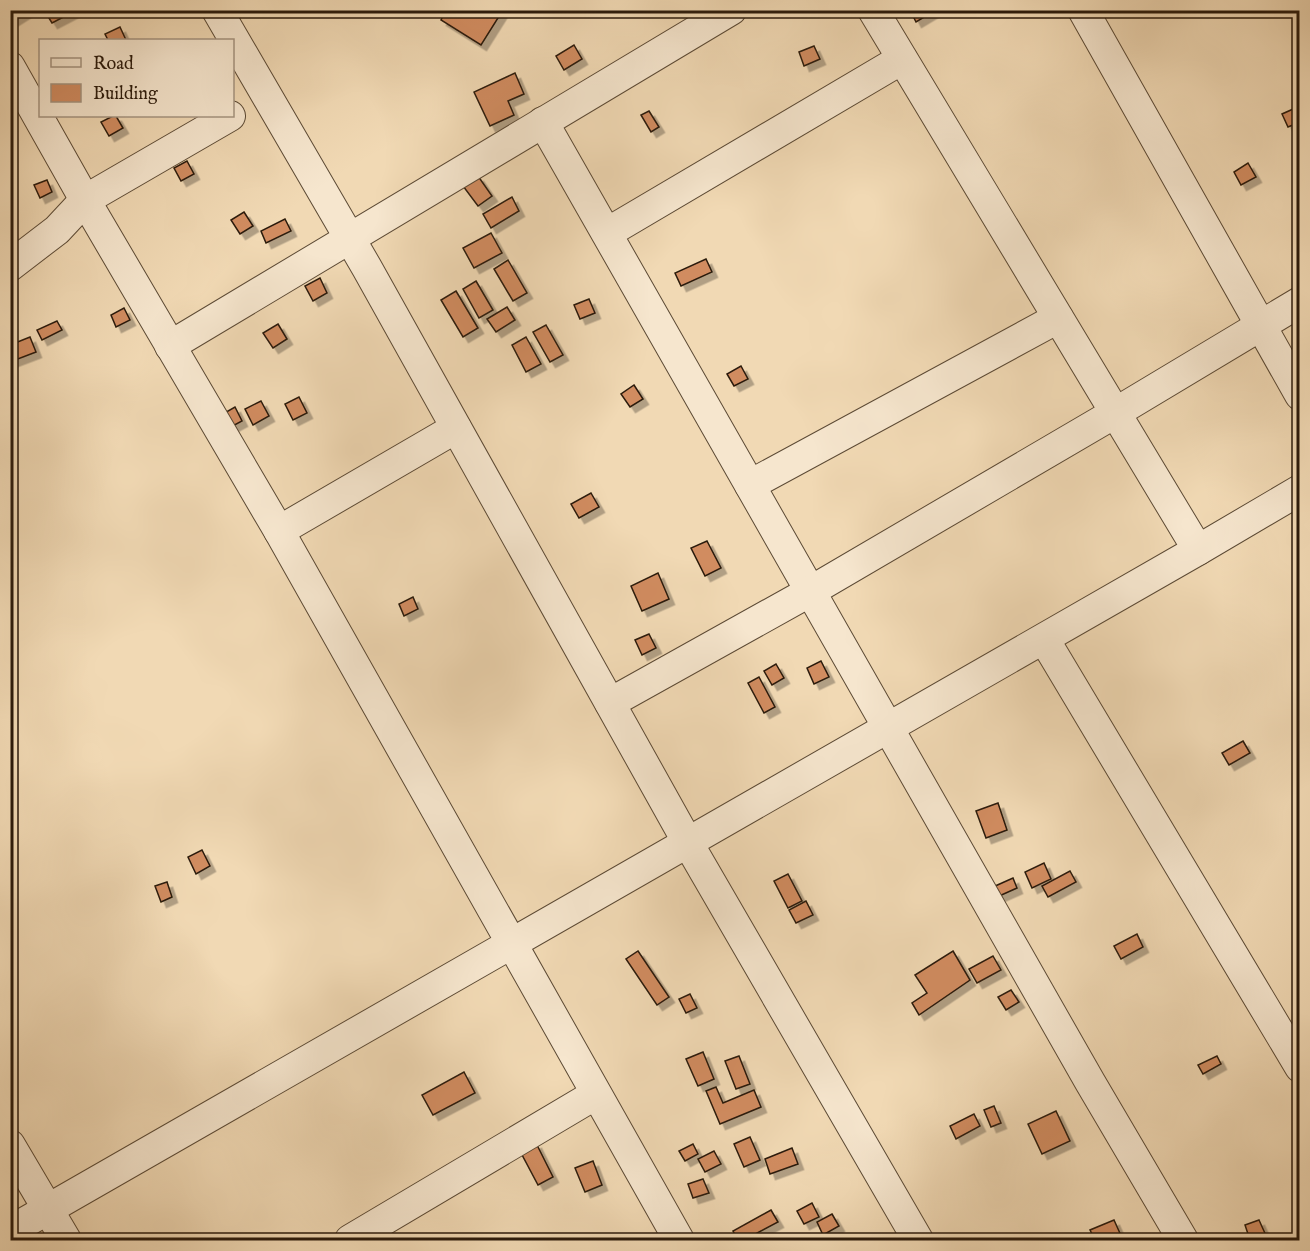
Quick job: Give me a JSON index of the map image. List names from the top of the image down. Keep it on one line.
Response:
{"legend":["Road","Building"]}
